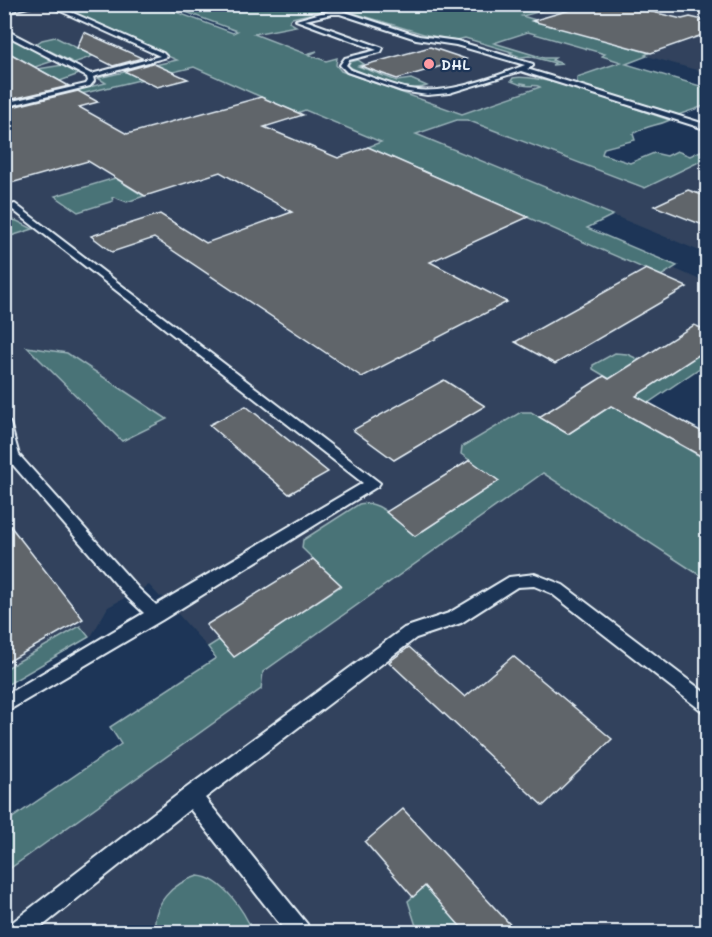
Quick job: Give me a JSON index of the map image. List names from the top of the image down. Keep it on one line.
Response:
{"places":["DHL"]}
